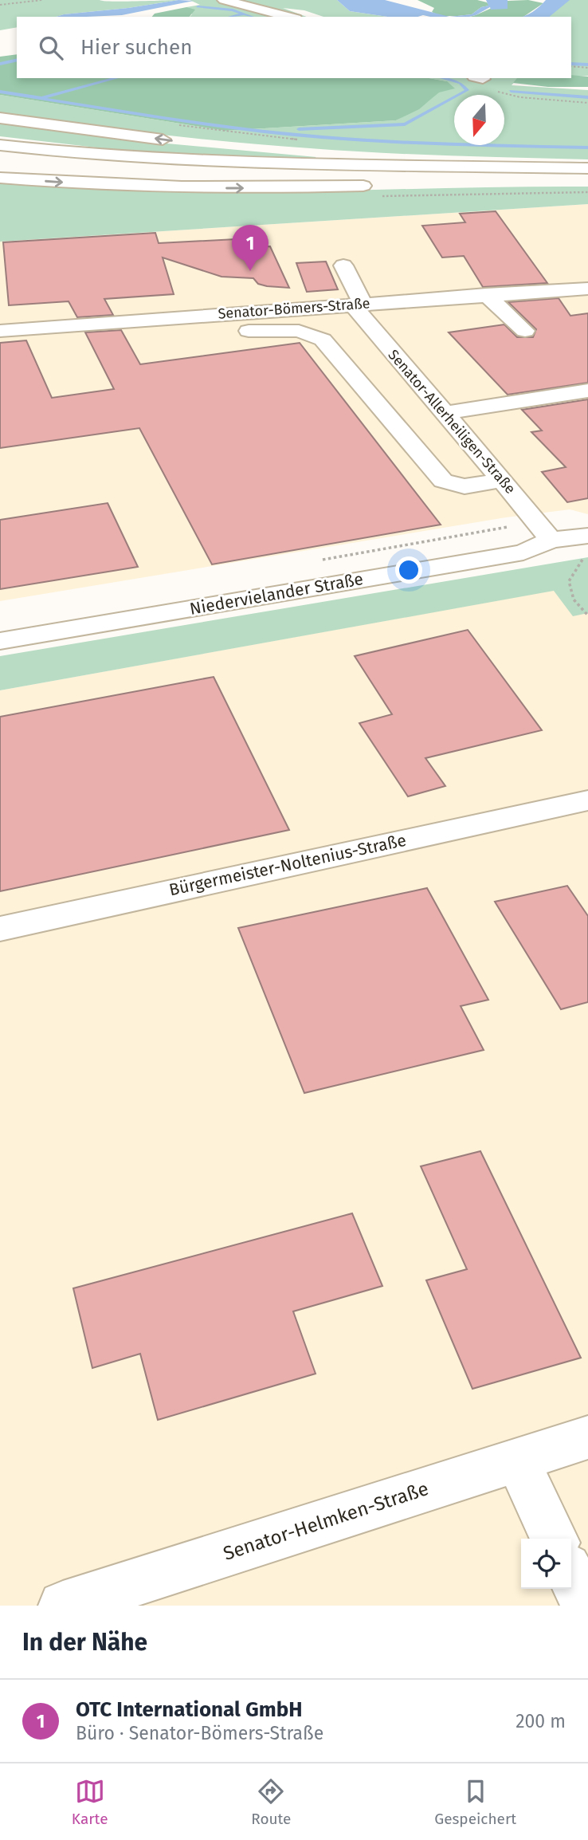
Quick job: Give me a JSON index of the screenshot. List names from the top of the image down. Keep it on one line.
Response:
{"streets":{"main road":["Senator-Bömers-Straße","Senator-Allerheiligen-Straße","Niedervielander Straße","Bürgermeister-Noltenius-Straße","Senator-Helmken-Straße"]},"crossings":[["Senator-Bömers-Straße","Senator-Allerheiligen-Straße"],["Senator-Allerheiligen-Straße","Niedervielander Straße"]],"north":"bottom","page":{"search":"Hier suchen","pins":"1","heading":"In der Nähe","list":[{"mark":"1","name":"OTC International GmbH","note":"Büro · Senator-Bömers-Straße","value":"200 m"}],"nav":["Karte","Route","Gespeichert"]}}
